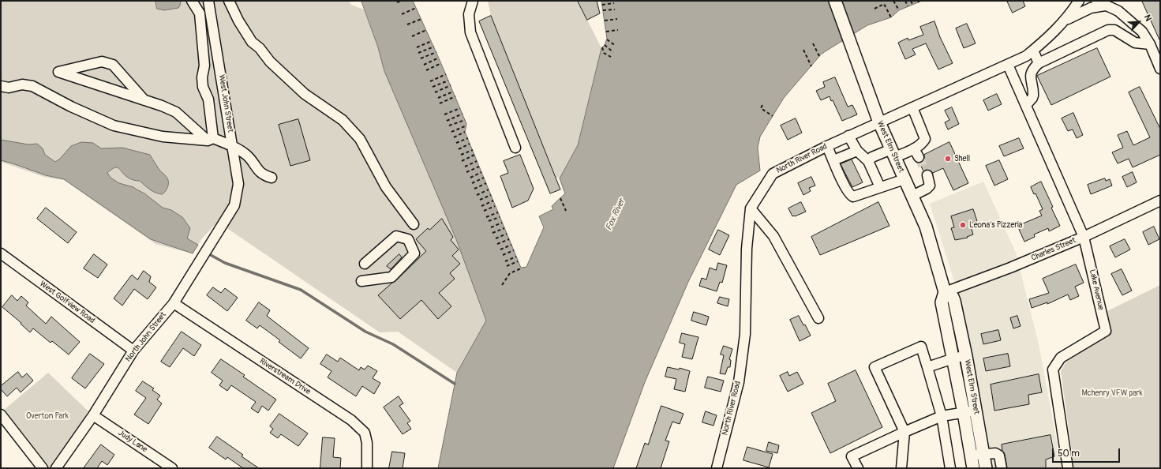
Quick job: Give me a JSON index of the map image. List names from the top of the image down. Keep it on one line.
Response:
{"streets":{"main road":["West Elm Street"],"street":["West John Street","North River Road","Charles Street","Lake Avenue","West Golfview Road","North John Street","Riverstream Drive","Judy Lane"]},"crossings":[["West John Street","North John Street"],["West Elm Street","North River Road"],["West Elm Street","Charles Street"],["North River Road","Lake Avenue"],["Charles Street","Lake Avenue"],["West Golfview Road","North John Street"],["North John Street","Riverstream Drive"],["North John Street","Judy Lane"]],"water":["Fox River"],"parks":["Mchenry VFW park","Overton Park"],"places":["Shell","Leona's Pizzeria"],"scale_bar":"50 m","north":"top right"}
